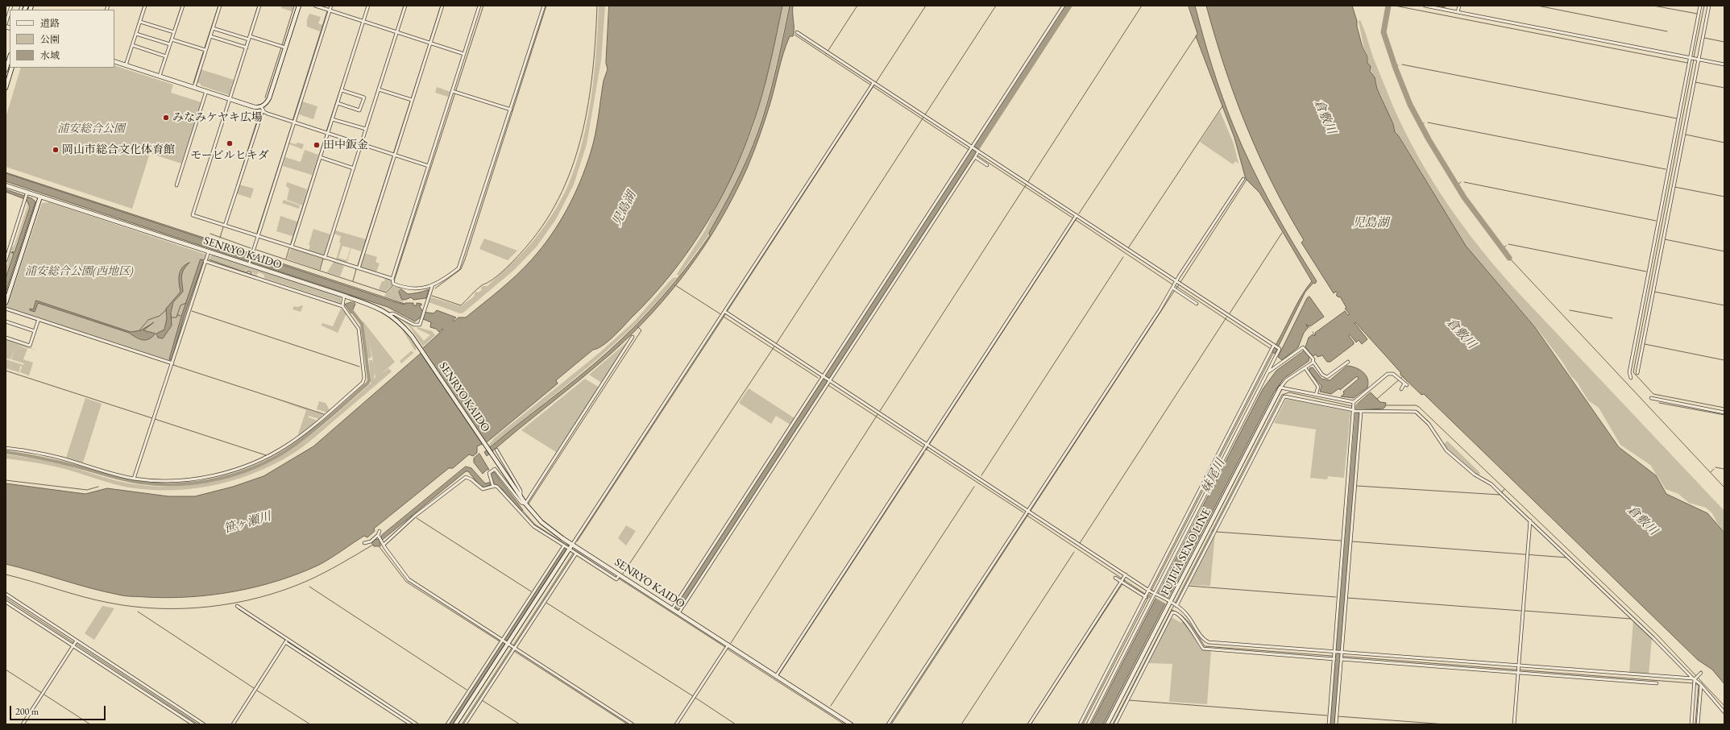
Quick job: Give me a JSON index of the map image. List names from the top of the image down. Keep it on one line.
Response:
{"streets":{"street":["SENRYO KAIDO","FUJITA SENO LINE"]},"water":["倉敷川","児島湖","妹尾川","笹ヶ瀬川"],"parks":["浦安総合公園","浦安総合公園(西地区)"],"places":["みなみケヤキ広場","モービルヒキダ","田中鈑金","岡山市総合文化体育館"],"legend":["道路","公園","水域"],"scale_bar":"200 m"}
